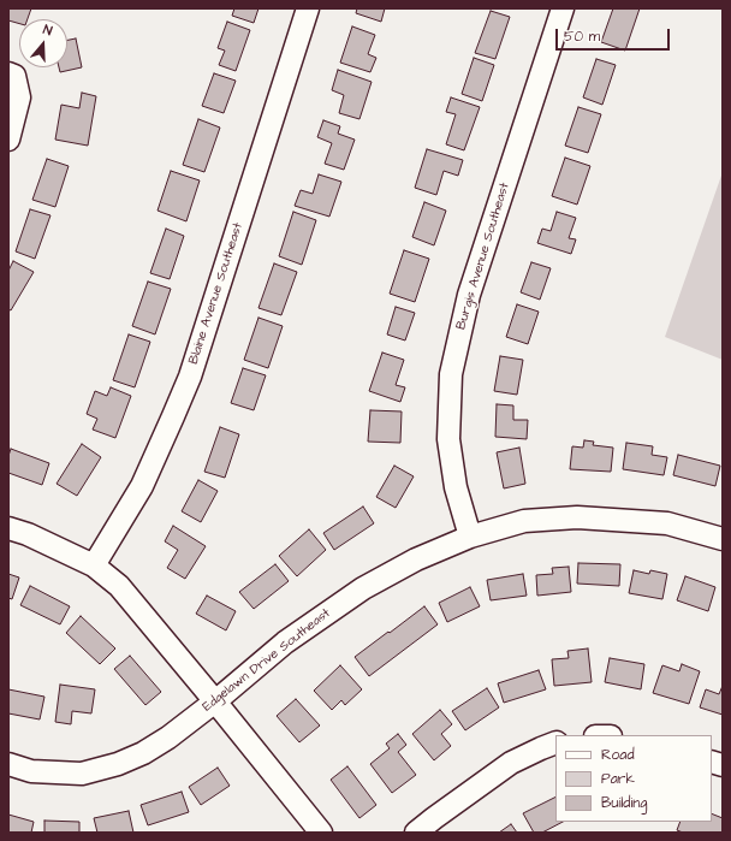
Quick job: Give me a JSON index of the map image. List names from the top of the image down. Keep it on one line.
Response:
{"streets":{"street":["Burgis Avenue Southeast","Blaine Avenue Southeast","Edgelawn Drive Southeast"]},"crossings":[["Burgis Avenue Southeast","Edgelawn Drive Southeast"]],"legend":["Road","Park","Building"],"scale_bar":"50 m","north":"top"}
